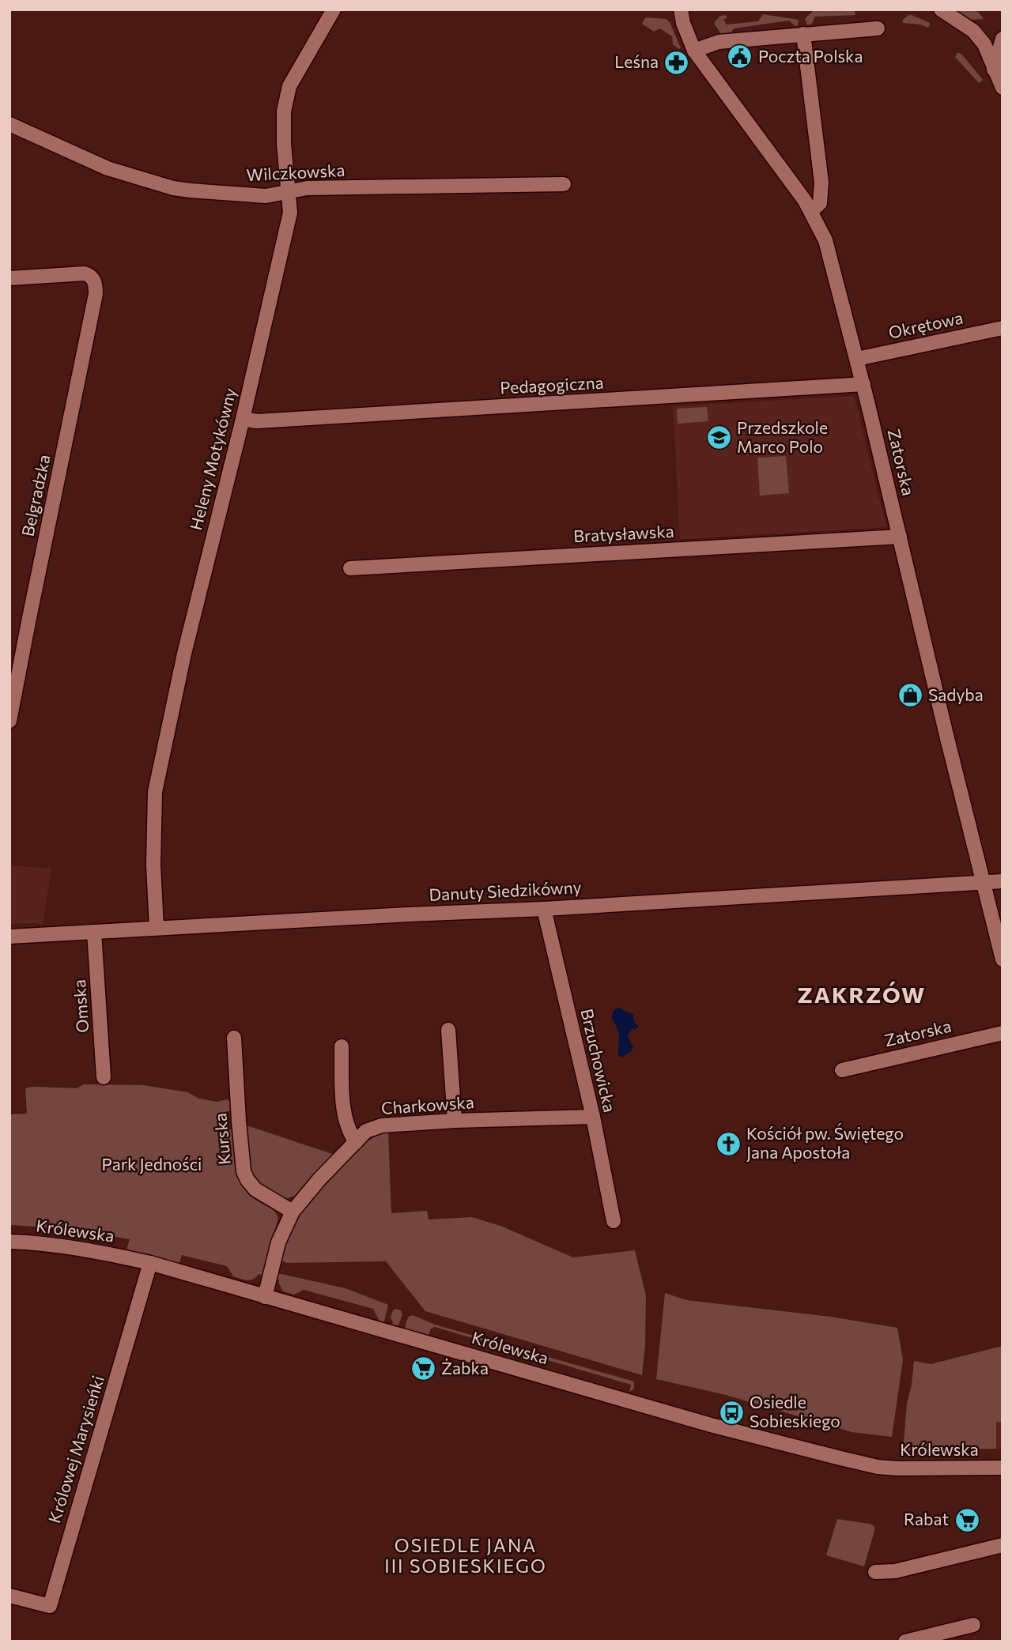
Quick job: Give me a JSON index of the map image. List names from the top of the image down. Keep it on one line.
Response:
{"streets":{"street":["Wilczkowska","Okrętowa","Pedagogiczna","Heleny Motykówny","Zatorska","Belgradzka","Bratysławska","Danuty Siedzikówny","Omska","Brzuchowicka","Charkowska","Kurska","Królewska","Królowej Marysieńki"]},"crossings":[["Wilczkowska","Heleny Motykówny"],["Okrętowa","Zatorska"],["Pedagogiczna","Heleny Motykówny"],["Pedagogiczna","Zatorska"],["Heleny Motykówny","Danuty Siedzikówny"],["Zatorska","Bratysławska"],["Zatorska","Danuty Siedzikówny"],["Danuty Siedzikówny","Omska"],["Danuty Siedzikówny","Brzuchowicka"],["Brzuchowicka","Charkowska"],["Charkowska","Kurska"],["Charkowska","Królewska"],["Królewska","Królowej Marysieńki"]],"districts":["ZAKRZÓW","OSIEDLE JANA III SOBIESKIEGO"],"parks":["Park Jedności"],"places":{"public building":["Poczta Polska"],"pharmacy":["Leśna"],"school or university":["Przedszkole Marco Polo"],"shop":["Sadyba"],"church":["Kościół pw. Świętego Jana Apostoła"],"supermarket":["Żabka","Rabat"],"bus stop":["Osiedle Sobieskiego"]}}
